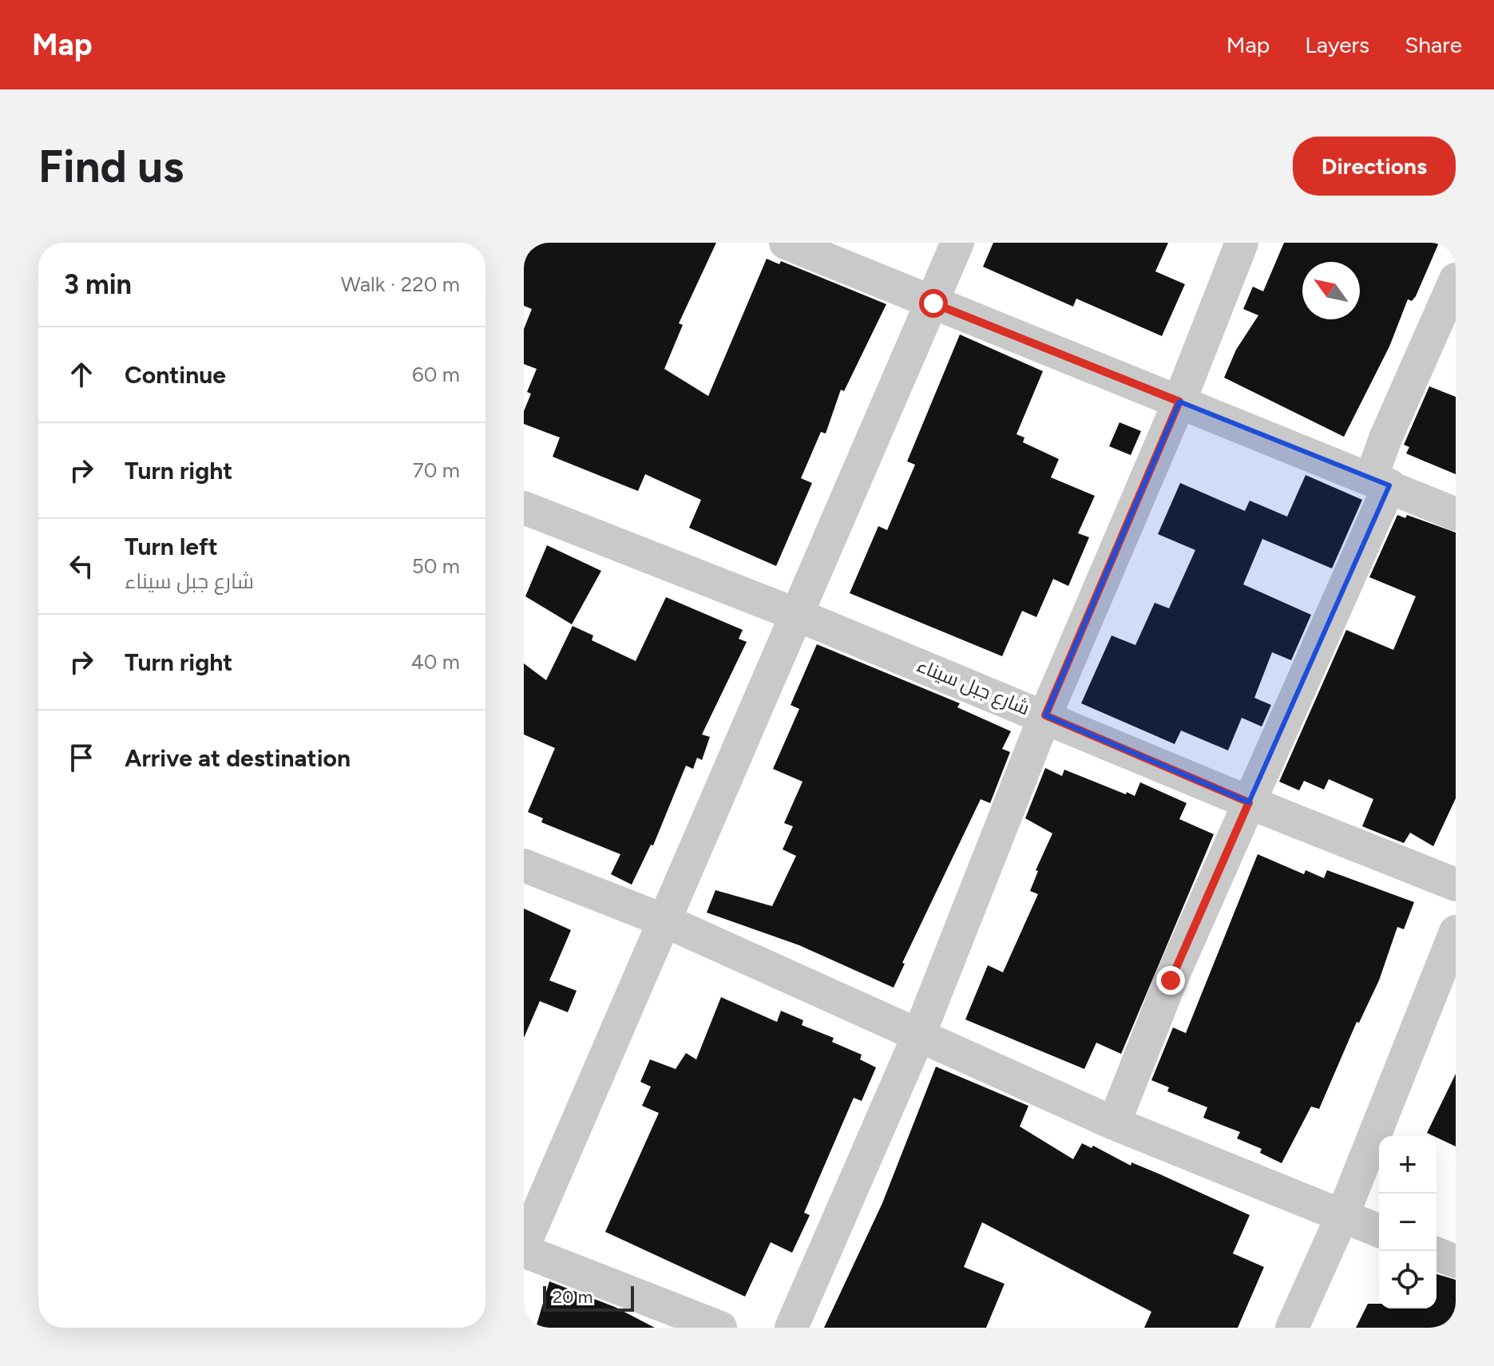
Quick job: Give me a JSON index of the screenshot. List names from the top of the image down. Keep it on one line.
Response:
{"streets":{"street":["شارع جبل سيناء"]},"scale_bar":"20 m","north":"top left","page":{"header":"Map","nav":["Map","Layers","Share"],"buttons":"Directions","title":"Find us","heading":["3 min","Walk · 220 m"],"list":[["Continue","60 m"],["Turn right","70 m"],["Turn left","شارع جبل سيناء","50 m"],["Turn right","40 m"],"Arrive at destination"],"map_buttons":["+","−"],"scale":"20 m"}}
